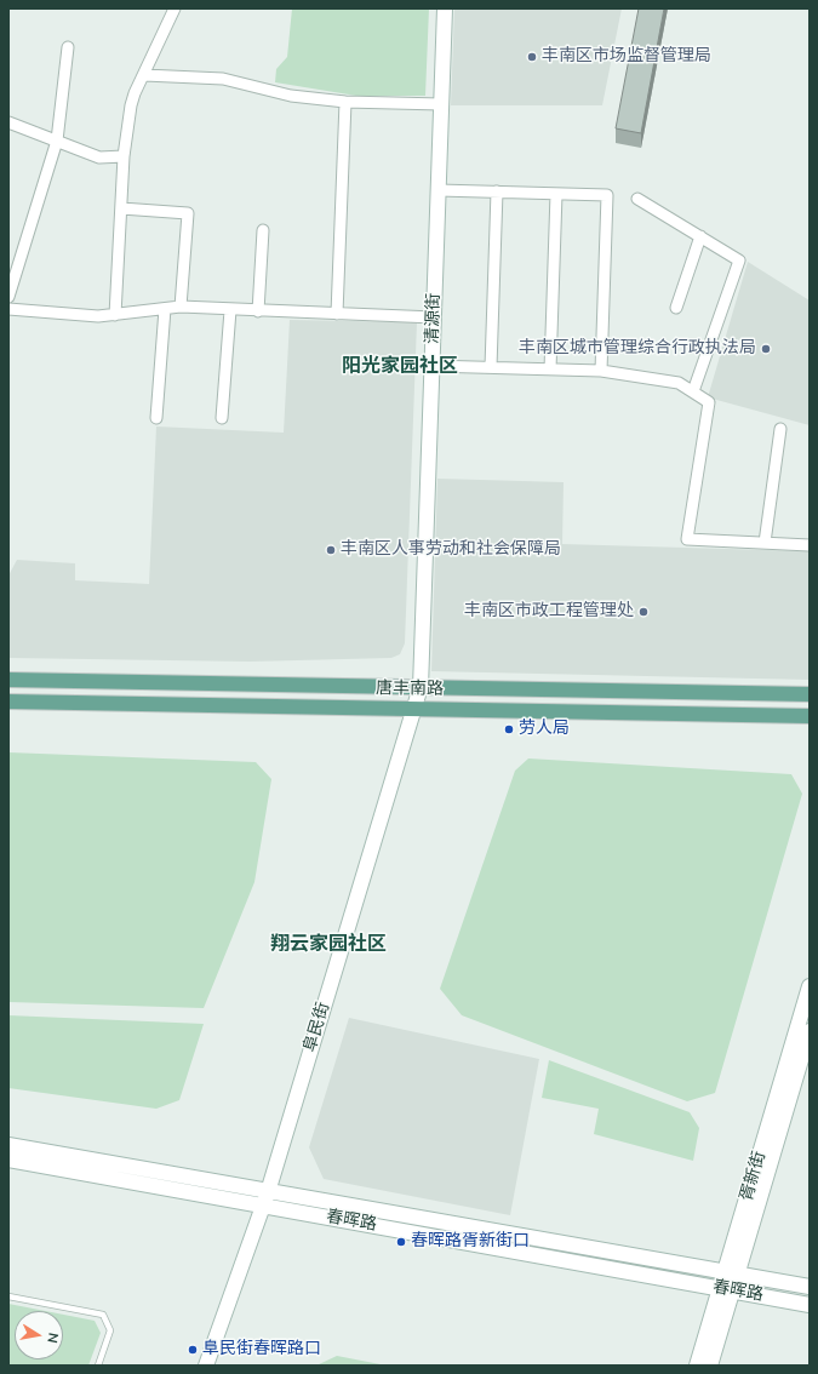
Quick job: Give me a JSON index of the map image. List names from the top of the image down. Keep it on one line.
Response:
{"streets":{"main road":["唐丰南路"],"street":["清源街","阜民街","胥新街","春晖路"]},"crossings":[["清源街","唐丰南路"],["清源街","阜民街"],["唐丰南路","阜民街"],["阜民街","春晖路"],["胥新街","春晖路"]],"districts":["阳光家园社区","翔云家园社区"],"places":["丰南区市场监督管理局","丰南区城市管理综合行政执法局","丰南区人事劳动和社会保障局","丰南区市政工程管理处","劳人局","春晖路胥新街口","阜民街春晖路口"],"north":"right"}
